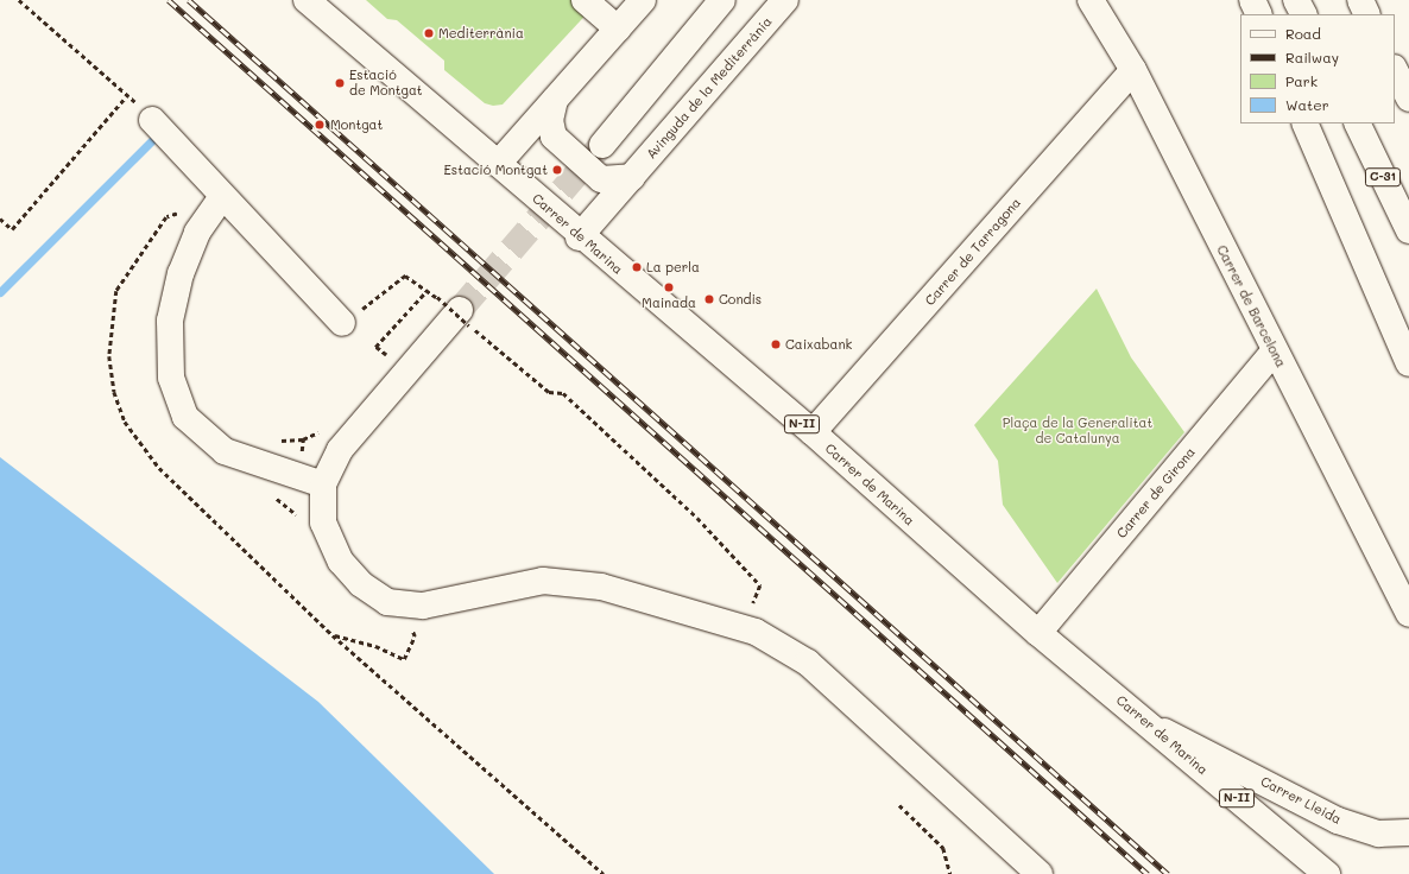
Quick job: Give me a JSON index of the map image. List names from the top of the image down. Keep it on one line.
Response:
{"streets":{"main road":["Avinguda de la Mediterrània","C-31","Carrer de Marina","Carrer de Tarragona","Carrer de Barcelona","N-II","Carrer de Girona","Carrer Lleida"]},"crossings":[["Avinguda de la Mediterrània","Carrer de Marina"],["Carrer de Marina","Carrer de Tarragona"],["Carrer de Marina","Carrer de Girona"],["Carrer de Marina","Carrer Lleida"],["Carrer de Tarragona","Carrer de Barcelona"],["Carrer de Barcelona","Carrer de Girona"]],"parks":["Plaça de la Generalitat de Catalunya"],"places":["Mediterrània","Estació de Montgat","Montgat","Estació Montgat","La perla","Mainada","Condis","Caixabank"],"legend":["Road","Railway","Park","Water"]}
